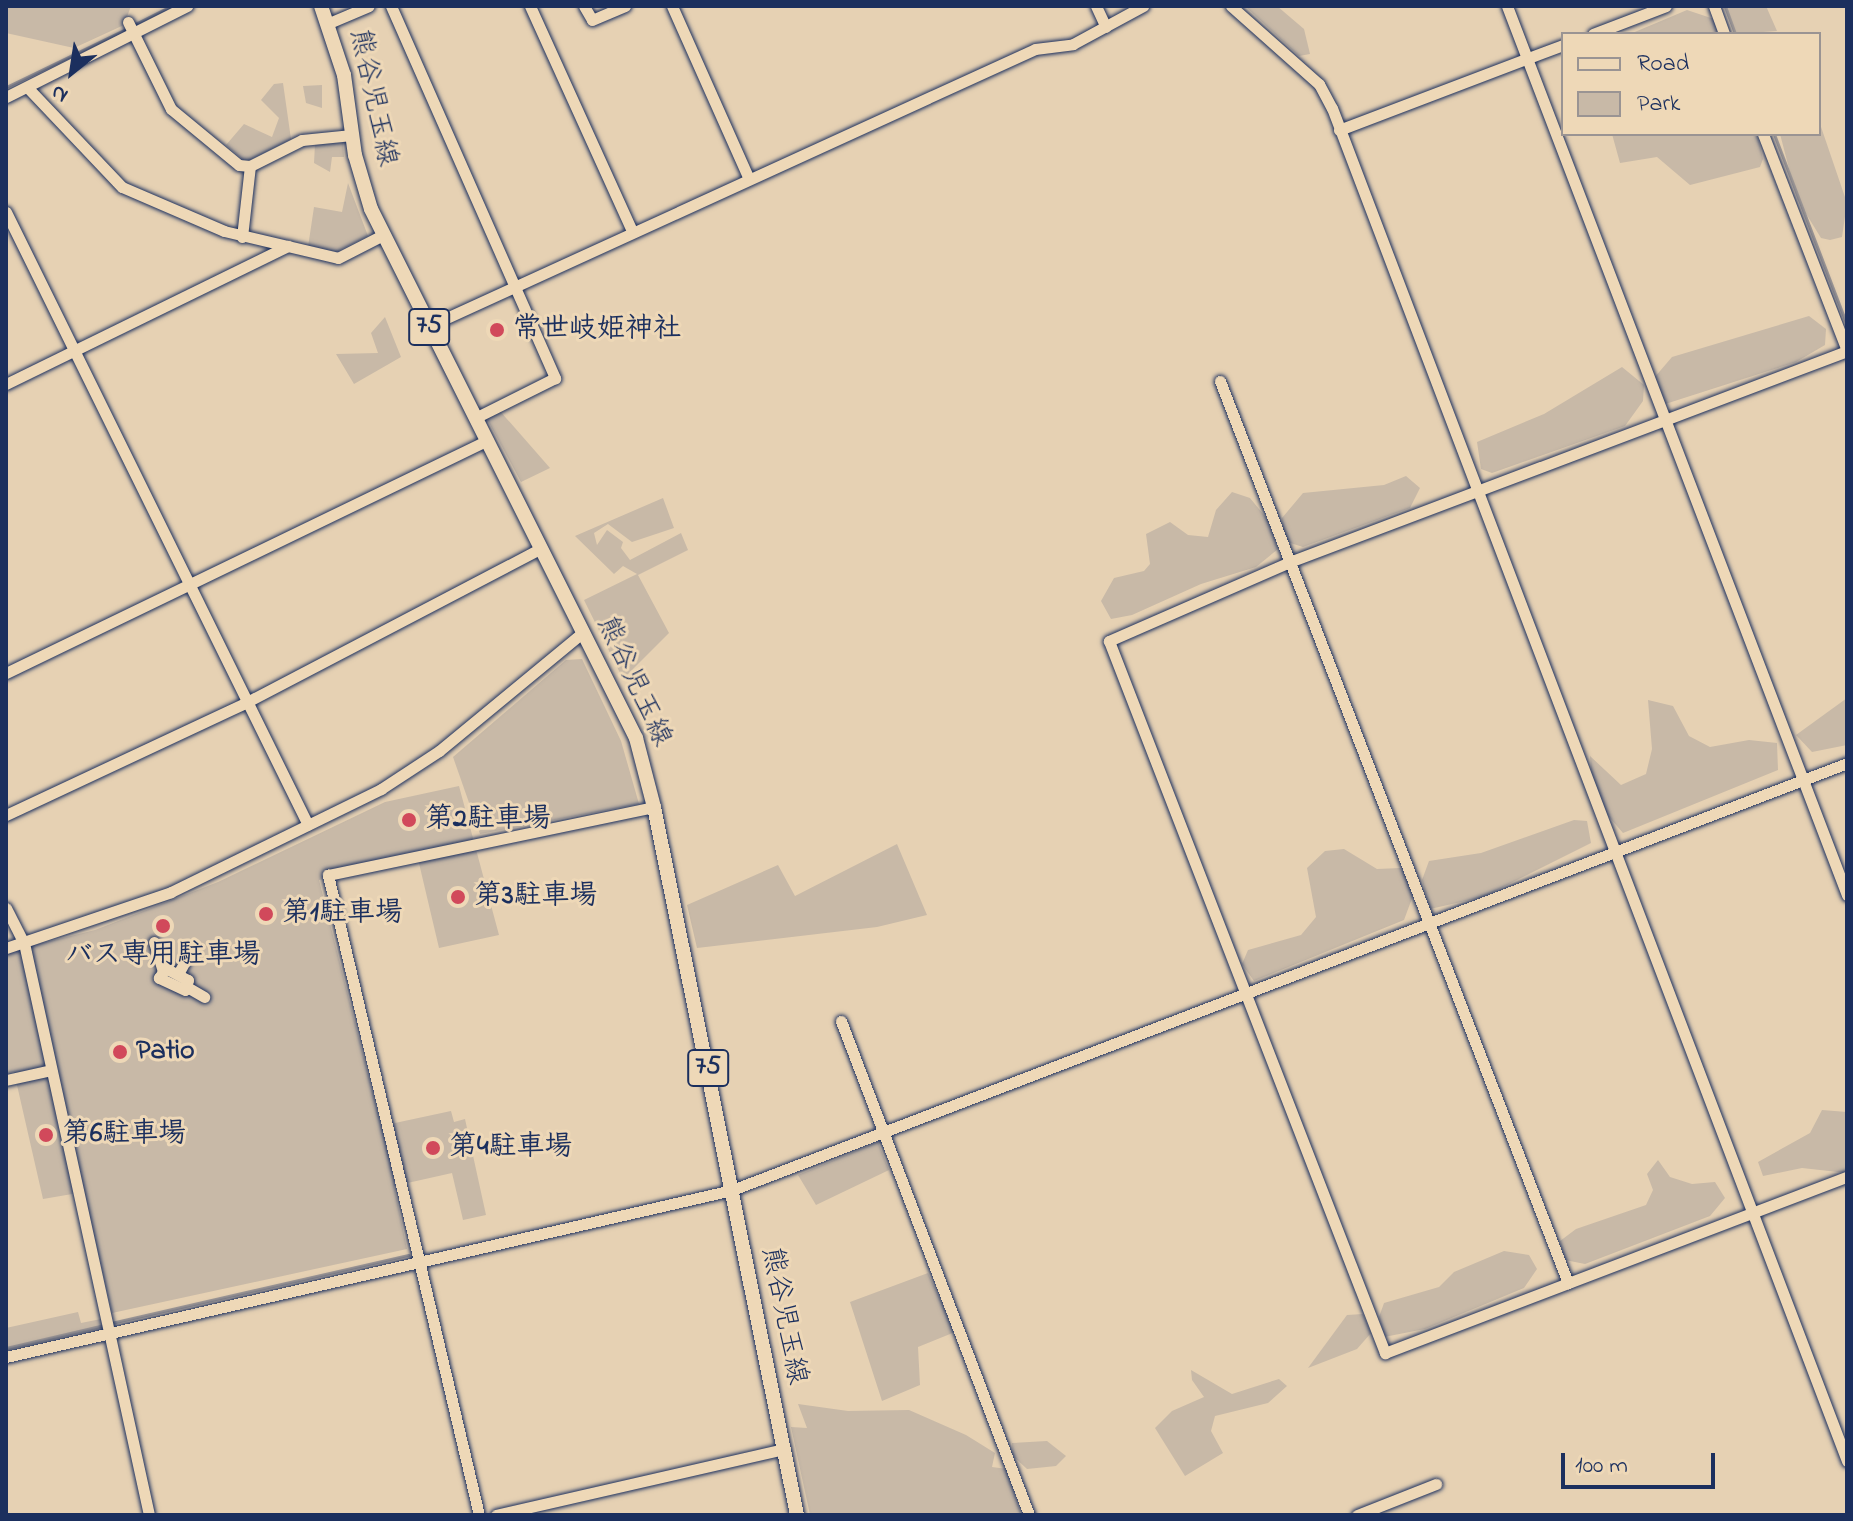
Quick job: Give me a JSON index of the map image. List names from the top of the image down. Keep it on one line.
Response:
{"streets":{"main road":["熊谷児玉線","75"]},"places":["常世岐姫神社","第2駐車場","第3駐車場","第1駐車場","バス専用駐車場","Patio","第6駐車場","第4駐車場"],"legend":["Road","Park"],"scale_bar":"100 m","north":"bottom left"}
